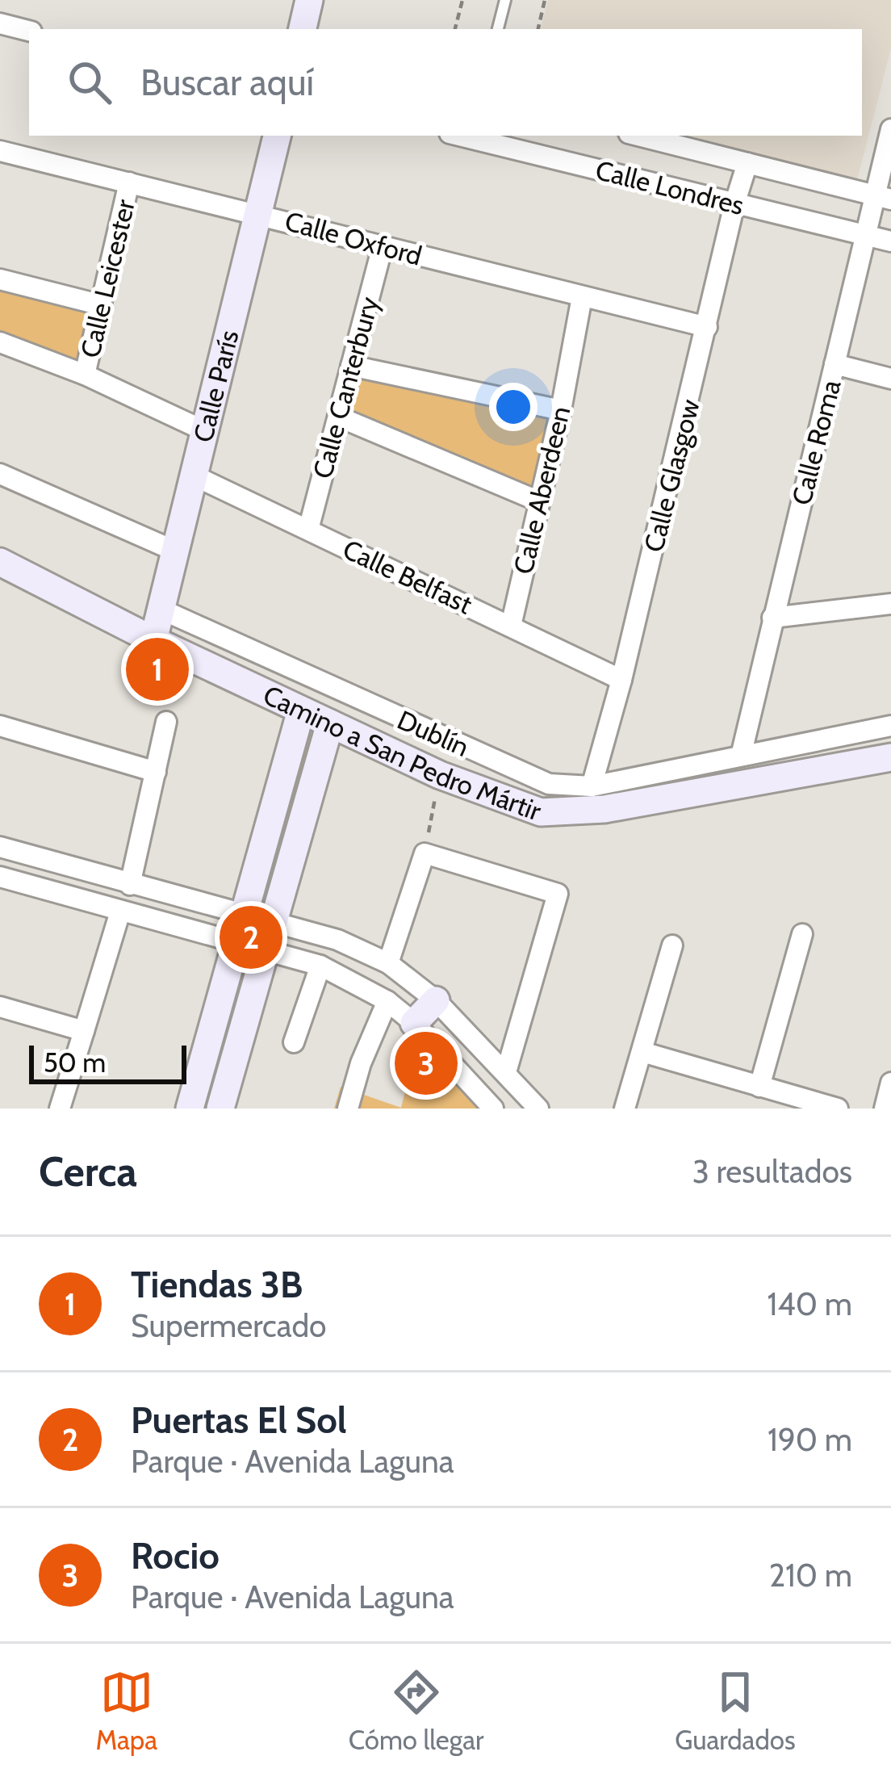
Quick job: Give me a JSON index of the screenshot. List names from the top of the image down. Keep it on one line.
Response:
{"streets":{"street":["Calle Londres","Calle Oxford","Calle Leicester","Calle París","Calle Canterbury","Calle Roma","Calle Glasgow","Calle Aberdeen","Calle Belfast","Dublín","Camino a San Pedro Mártir"]},"crossings":[["Calle Londres","Calle Roma"],["Calle Londres","Calle Glasgow"],["Calle Oxford","Calle Leicester"],["Calle Oxford","Calle París"],["Calle Oxford","Calle Canterbury"],["Calle Oxford","Calle Glasgow"],["Calle Oxford","Calle Aberdeen"],["Calle París","Calle Belfast"],["Calle París","Dublín"],["Calle París","Camino a San Pedro Mártir"],["Calle Canterbury","Calle Belfast"],["Calle Roma","Dublín"],["Calle Glasgow","Calle Belfast"],["Calle Glasgow","Dublín"],["Calle Aberdeen","Calle Belfast"]],"scale_bar":"50 m","page":{"search":"Buscar aquí","pins":["1","2","3"],"scale":"50 m","heading":["Cerca","3 resultados"],"list":[{"mark":"1","name":"Tiendas 3B","note":"Supermercado","value":"140 m"},{"mark":"2","name":"Puertas El Sol","note":"Parque · Avenida Laguna","value":"190 m"},{"mark":"3","name":"Rocio","note":"Parque · Avenida Laguna","value":"210 m"}],"nav":["Mapa","Cómo llegar","Guardados"]}}
